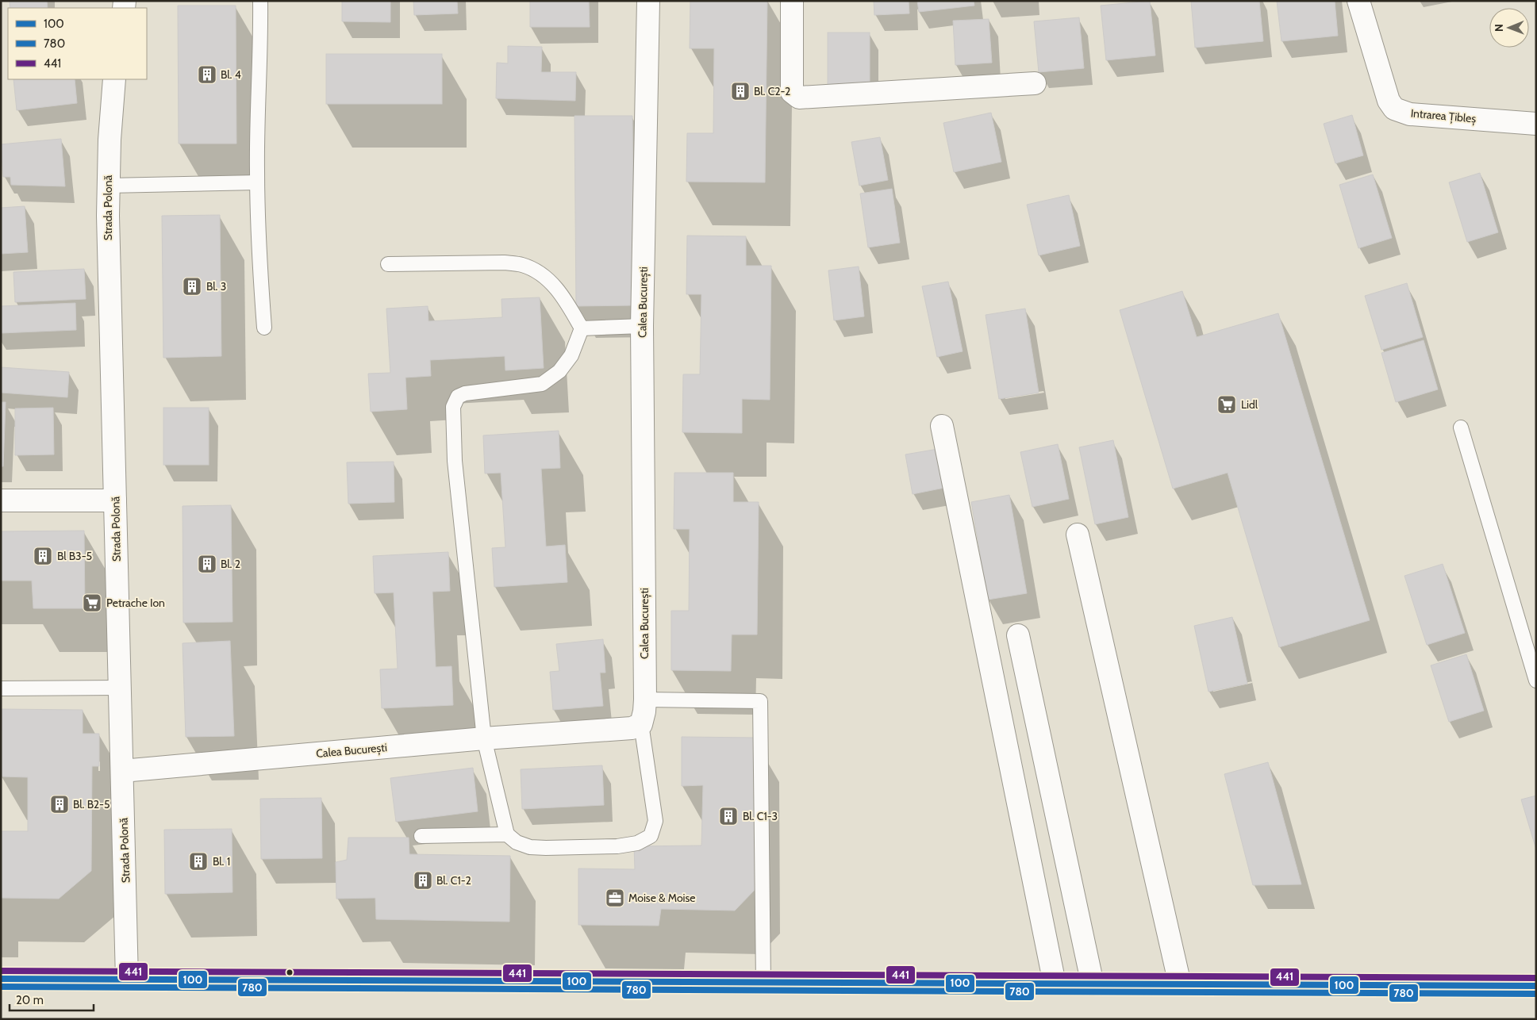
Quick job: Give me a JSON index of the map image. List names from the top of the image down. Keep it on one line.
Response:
{"streets":{"main road":["Intrarea Țibleș","Strada Polonă","Calea București"]},"crossings":[["Strada Polonă","Calea București"]],"places":{"building":["Bl. 4","Bl. C2-2","Bl. 3","Bl B3-5","Bl. 2","Bl. B2-5","Bl. C1-3","Bl. 1","Bl. C1-2"],"supermarket":["Lidl","Petrache Ion"],"office":["Moise & Moise"]},"lines":["transit line 441","transit line 100","transit line 780"],"legend":["100","780","441"],"scale_bar":"20 m","north":"left"}
